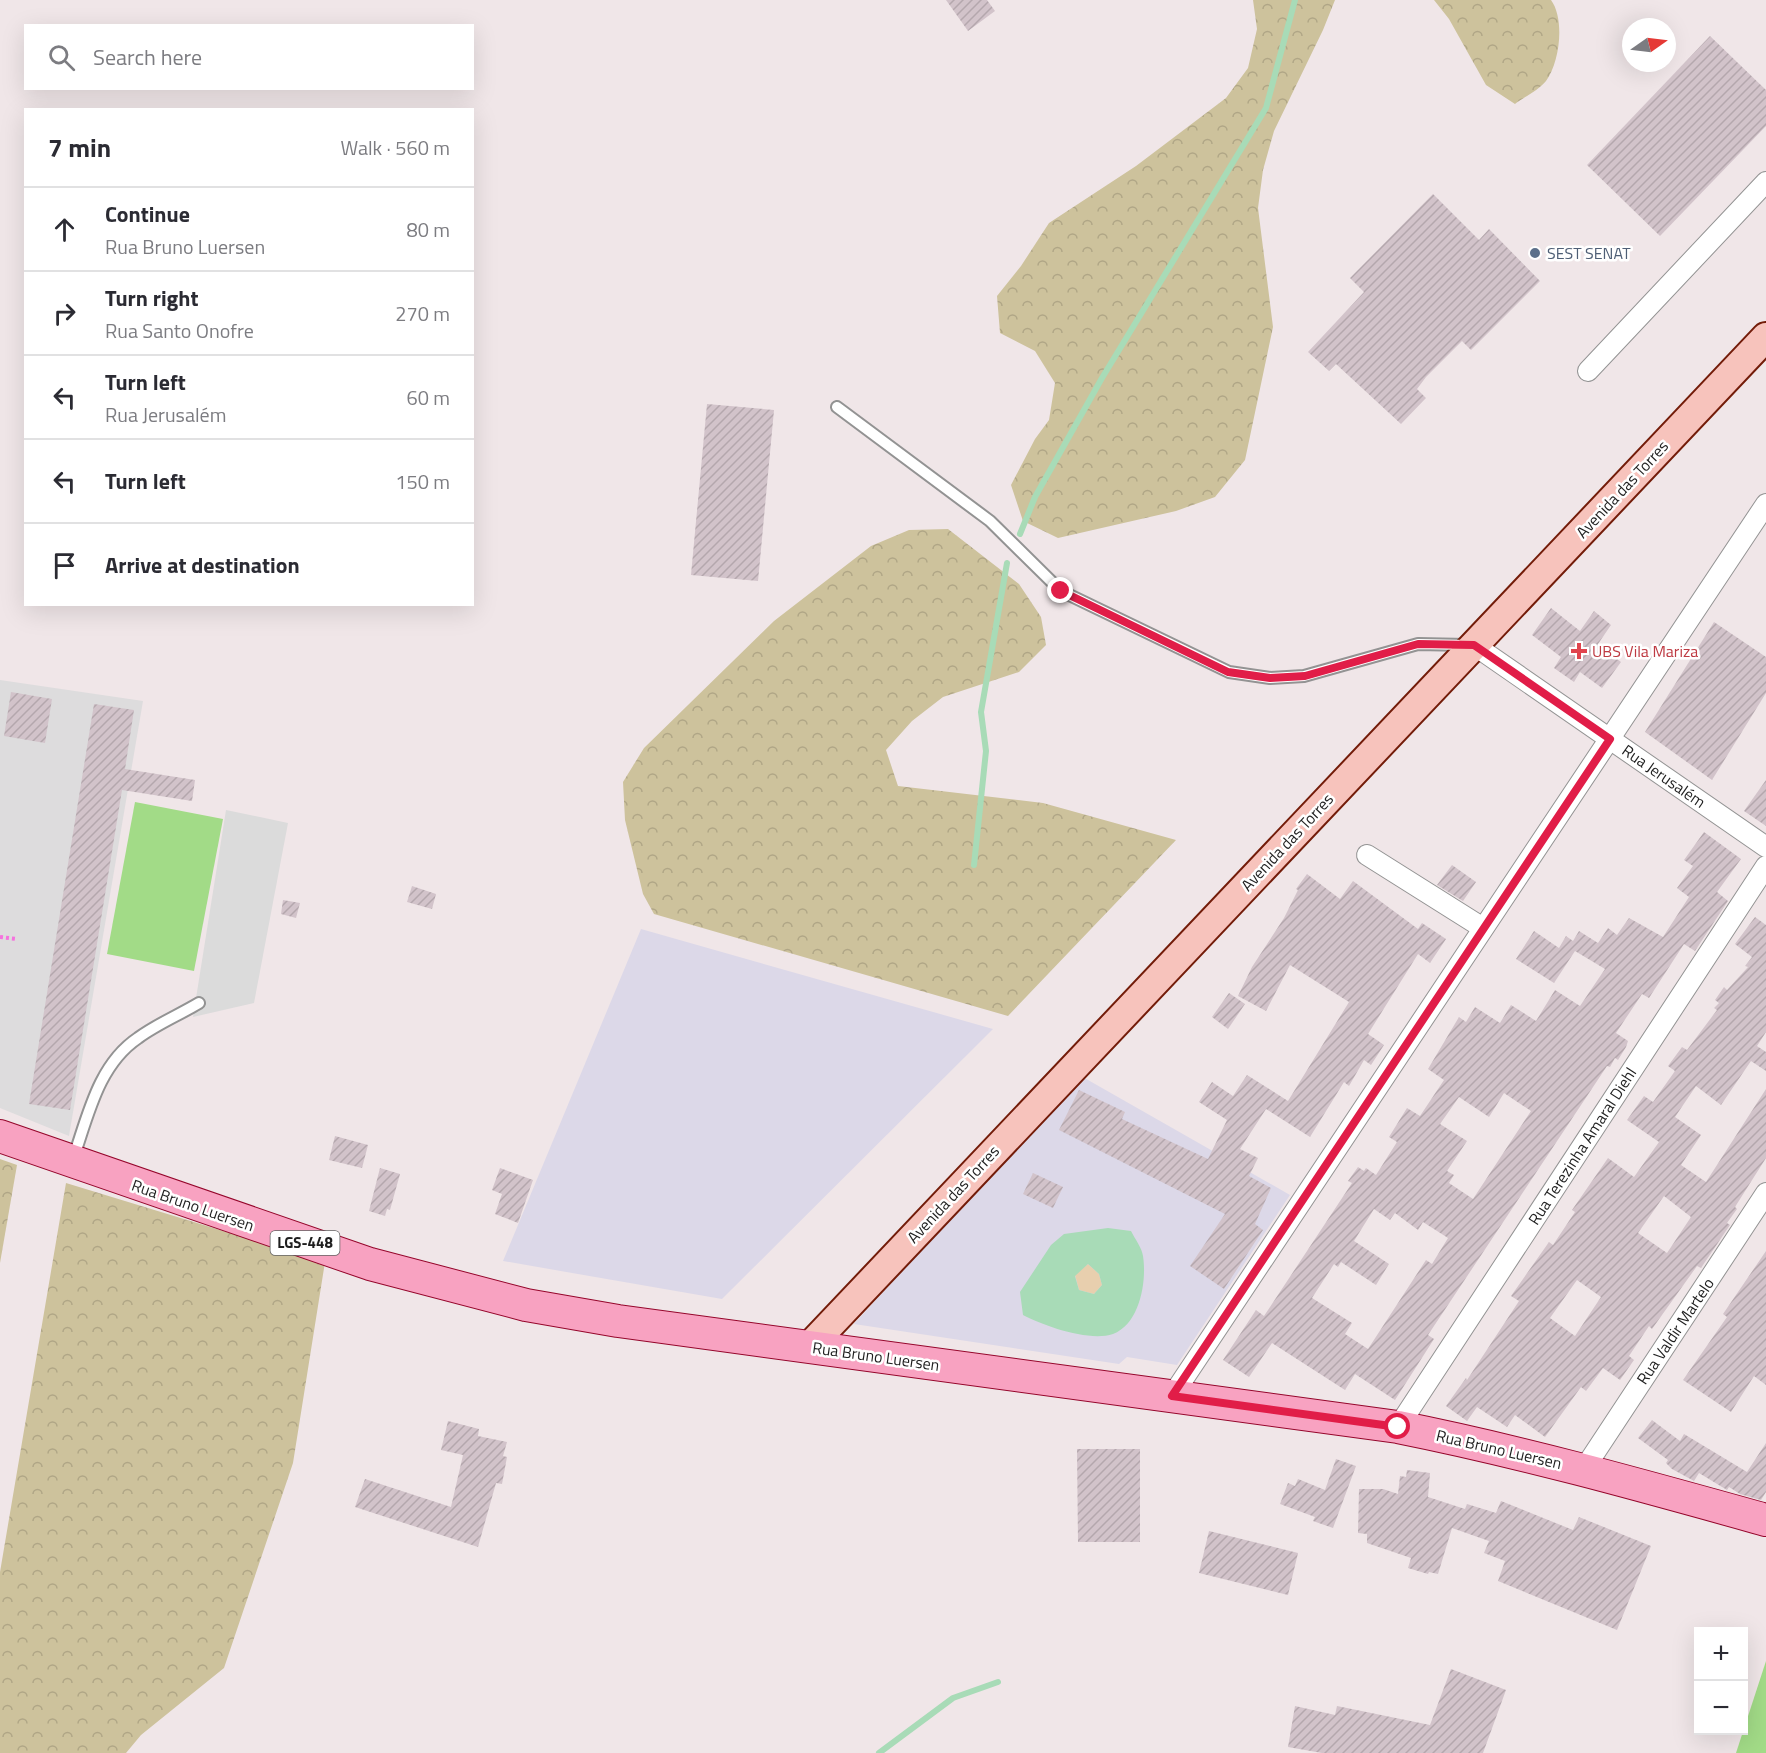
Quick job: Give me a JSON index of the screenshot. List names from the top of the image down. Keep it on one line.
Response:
{"streets":{"main road":["Avenida das Torres","Rua Bruno Luersen","LGS-448"],"street":["Rua Jerusalém","Rua Terezinha Amaral Diehl","Rua Valdir Martelo"]},"crossings":[["Avenida das Torres","Rua Jerusalém"],["Avenida das Torres","Rua Bruno Luersen"],["Rua Terezinha Amaral Diehl","Rua Bruno Luersen"],["Rua Bruno Luersen","Rua Valdir Martelo"]],"places":{"other":["SEST SENAT"],"health":["UBS Vila Mariza"]},"north":"right","page":{"search":"Search here","heading":["7 min","Walk · 560 m"],"list":[["Continue","Rua Bruno Luersen","80 m"],["Turn right","Rua Santo Onofre","270 m"],["Turn left","Rua Jerusalém","60 m"],["Turn left","150 m"],"Arrive at destination"],"map_buttons":["+","−"]}}
